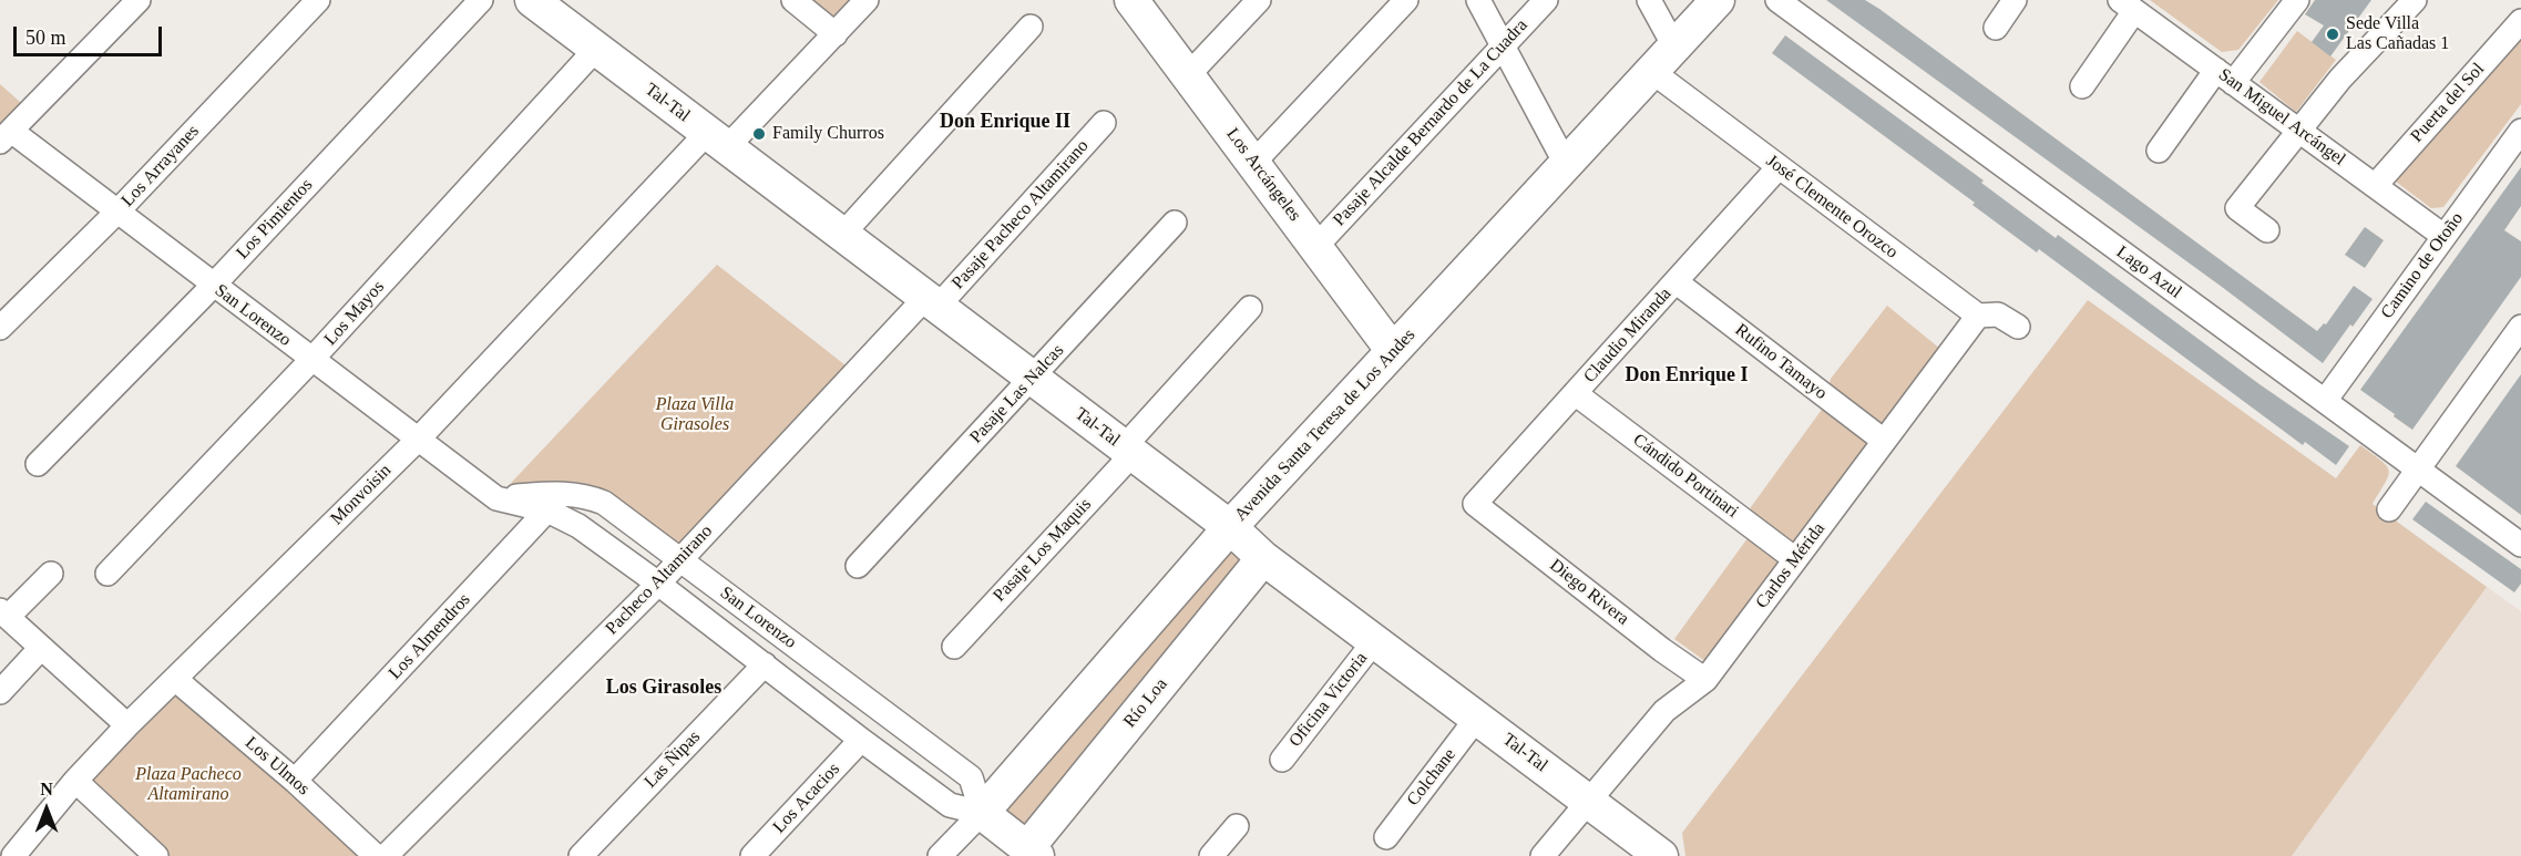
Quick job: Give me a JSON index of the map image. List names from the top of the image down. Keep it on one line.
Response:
{"streets":{"street":["Tal-Tal","Puerta del Sol","San Miguel Arcángel","Pasaje Alcalde Bernardo de La Cuadra","Los Arrayanes","Los Arcángeles","José Clemente Orozco","Pasaje Pacheco Altamirano","Los Pimientos","Camino de Otoño","Lago Azul","Los Mayos","San Lorenzo","Claudio Miranda","Rufino Tamayo","Pasaje Las Nalcas","Avenida Santa Teresa de Los Andes","Cándido Portinari","Monvoisin","Pasaje Los Maquis","Carlos Mérida","Pacheco Altamirano","Diego Rivera","Los Almendros","Oficina Victoria","Río Loa","Las Ñipas","Los Ulmos","Colchane","Los Acacios"]},"crossings":[["Tal-Tal","Pasaje Pacheco Altamirano"],["Tal-Tal","Los Mayos"],["Tal-Tal","Pasaje Las Nalcas"],["Tal-Tal","Avenida Santa Teresa de Los Andes"],["Tal-Tal","Monvoisin"],["Tal-Tal","Pasaje Los Maquis"],["Tal-Tal","Carlos Mérida"],["Tal-Tal","Pacheco Altamirano"],["Tal-Tal","Oficina Victoria"],["Tal-Tal","Río Loa"],["Tal-Tal","Colchane"],["Puerta del Sol","San Miguel Arcángel"],["San Miguel Arcángel","Camino de Otoño"],["Pasaje Alcalde Bernardo de La Cuadra","Los Arcángeles"],["Los Arrayanes","San Lorenzo"],["Los Arcángeles","Avenida Santa Teresa de Los Andes"],["José Clemente Orozco","Claudio Miranda"],["José Clemente Orozco","Avenida Santa Teresa de Los Andes"],["José Clemente Orozco","Carlos Mérida"],["Pasaje Pacheco Altamirano","Pacheco Altamirano"],["Los Pimientos","San Lorenzo"],["Camino de Otoño","Lago Azul"],["Los Mayos","San Lorenzo"],["San Lorenzo","Avenida Santa Teresa de Los Andes"],["San Lorenzo","Monvoisin"],["San Lorenzo","Pacheco Altamirano"],["San Lorenzo","Los Almendros"],["San Lorenzo","Río Loa"],["San Lorenzo","Las Ñipas"],["San Lorenzo","Los Acacios"],["Claudio Miranda","Rufino Tamayo"],["Claudio Miranda","Cándido Portinari"],["Claudio Miranda","Diego Rivera"],["Rufino Tamayo","Carlos Mérida"],["Cándido Portinari","Carlos Mérida"],["Monvoisin","Los Ulmos"],["Carlos Mérida","Diego Rivera"],["Los Almendros","Los Ulmos"]],"districts":["Don Enrique II","Don Enrique I","Los Girasoles"],"parks":["Plaza Villa Girasoles","Plaza Pacheco Altamirano"],"places":["Sede Villa Las Cañadas 1","Family Churros"],"scale_bar":"50 m","north":"top"}
